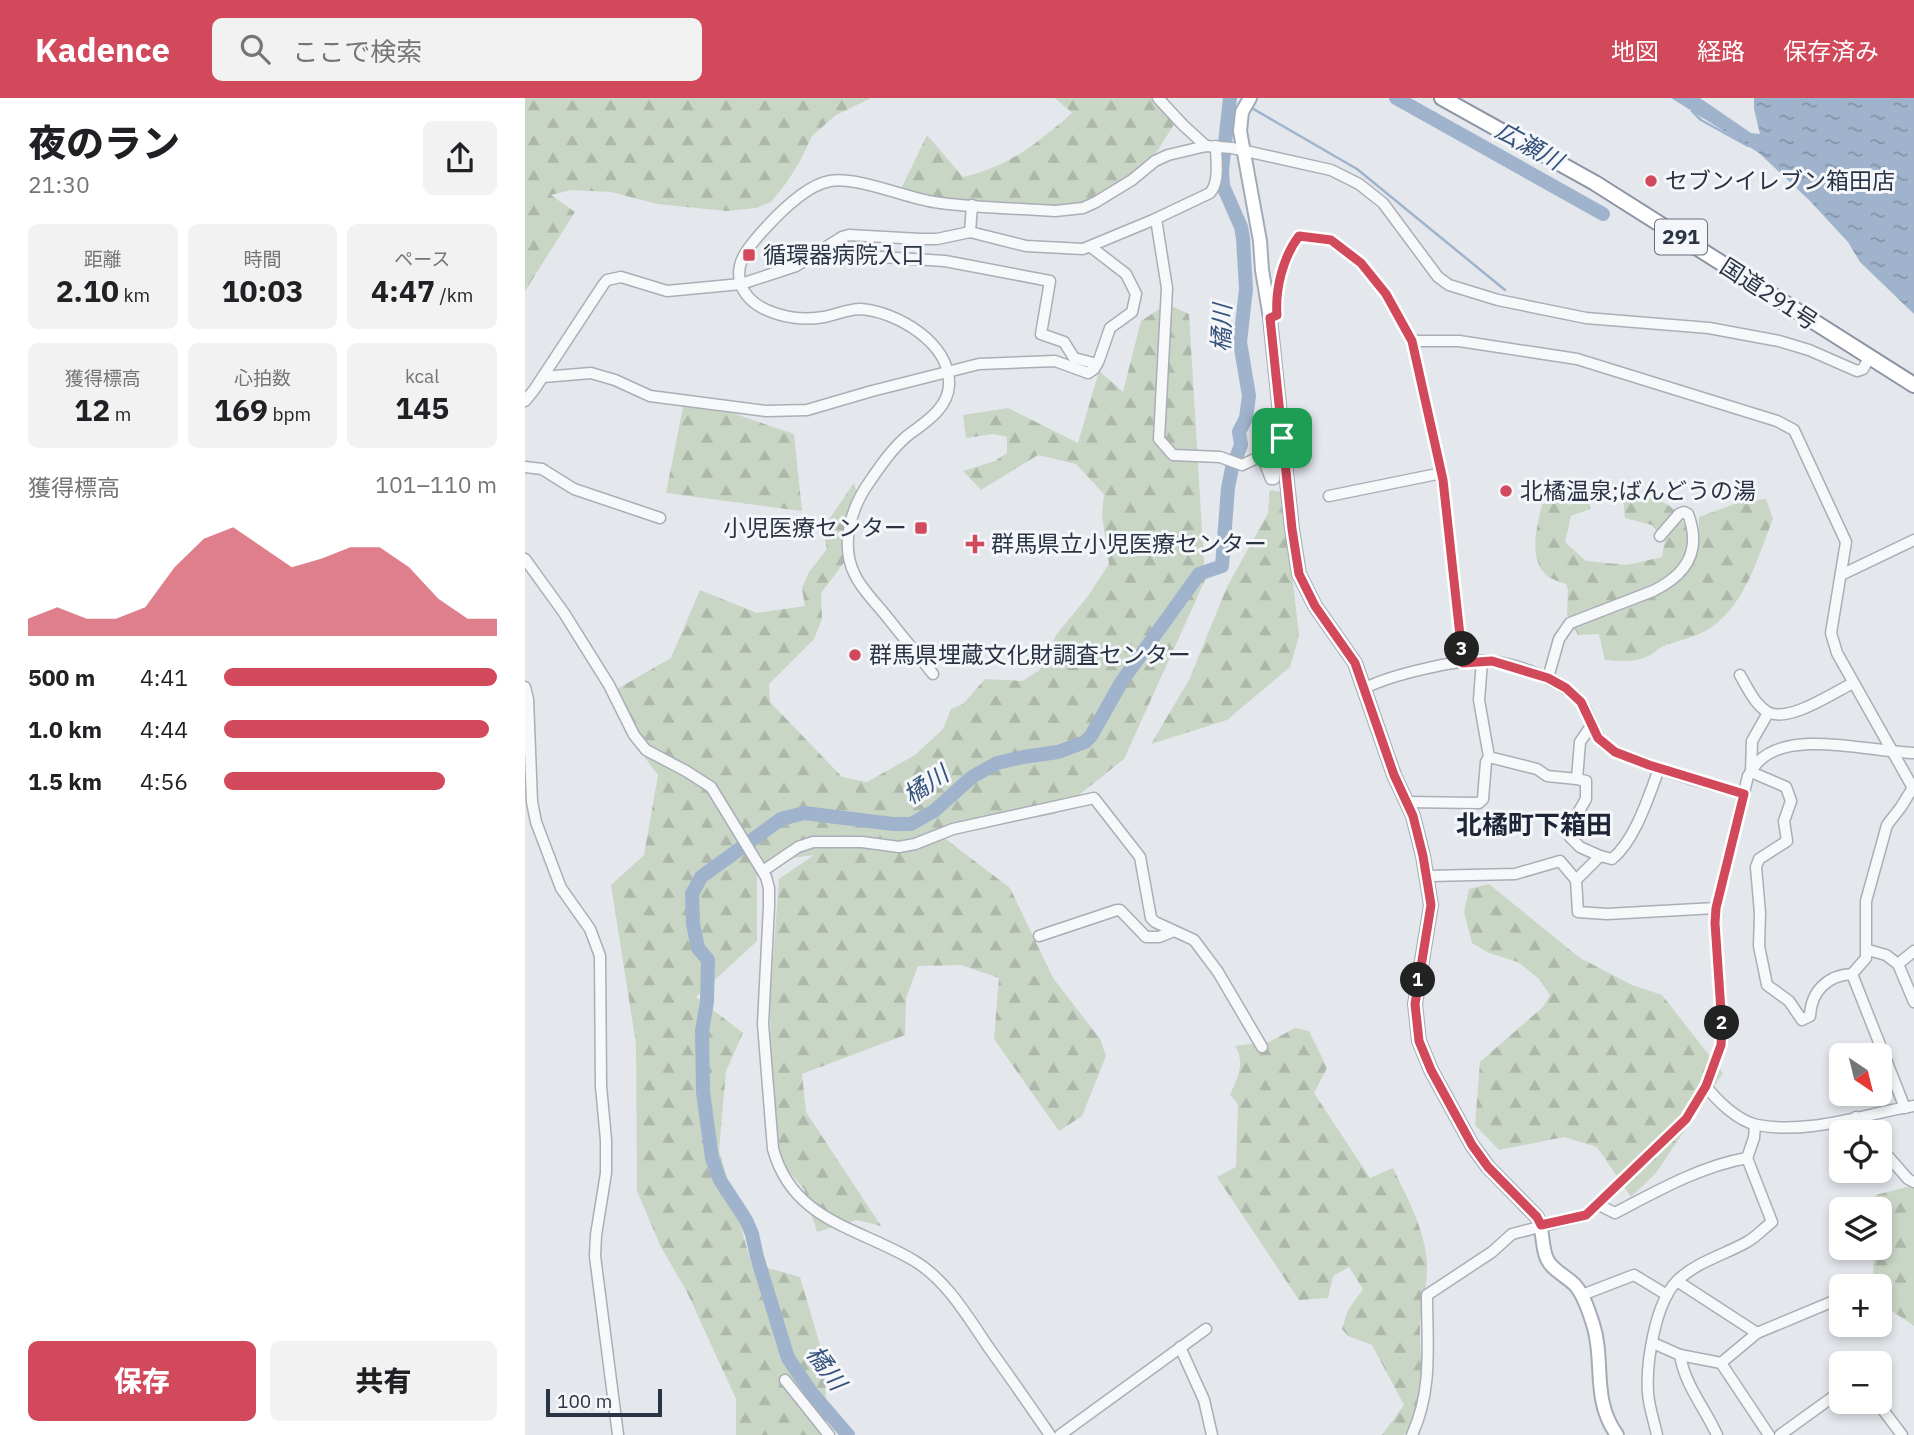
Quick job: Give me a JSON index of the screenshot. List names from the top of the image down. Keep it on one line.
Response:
{"streets":{"highway":["291","国道291号"]},"districts":["北橘町下箱田"],"water":["広瀬川","橘川"],"places":{"other":["セブンイレブン箱田店","北橘温泉;ばんどうの湯","群馬県埋蔵文化財調査センター"],"transit":["循環器病院入口","小児医療センター"],"health":["群馬県立小児医療センター"]},"scale_bar":"100 m","north":"bottom right","page":{"header":"Kadence","search":"ここで検索","nav":["地図","経路","保存済み"],"heading":["夜のラン","21:30"],"stats":[["距離","2.10 km"],["時間","10:03"],["ペース","4:47 /km"],["獲得標高","12 m"],["心拍数","169 bpm"],["kcal","145"]],"chart":["獲得標高","101–110 m"],"pins":["3","1","2"],"list":[{"name":"500 m","note":"4:41"},{"name":"1.0 km","note":"4:44"},{"name":"1.5 km","note":"4:56"}],"map_buttons":["+","−"],"buttons":["保存","共有"],"scale":"100 m"}}
